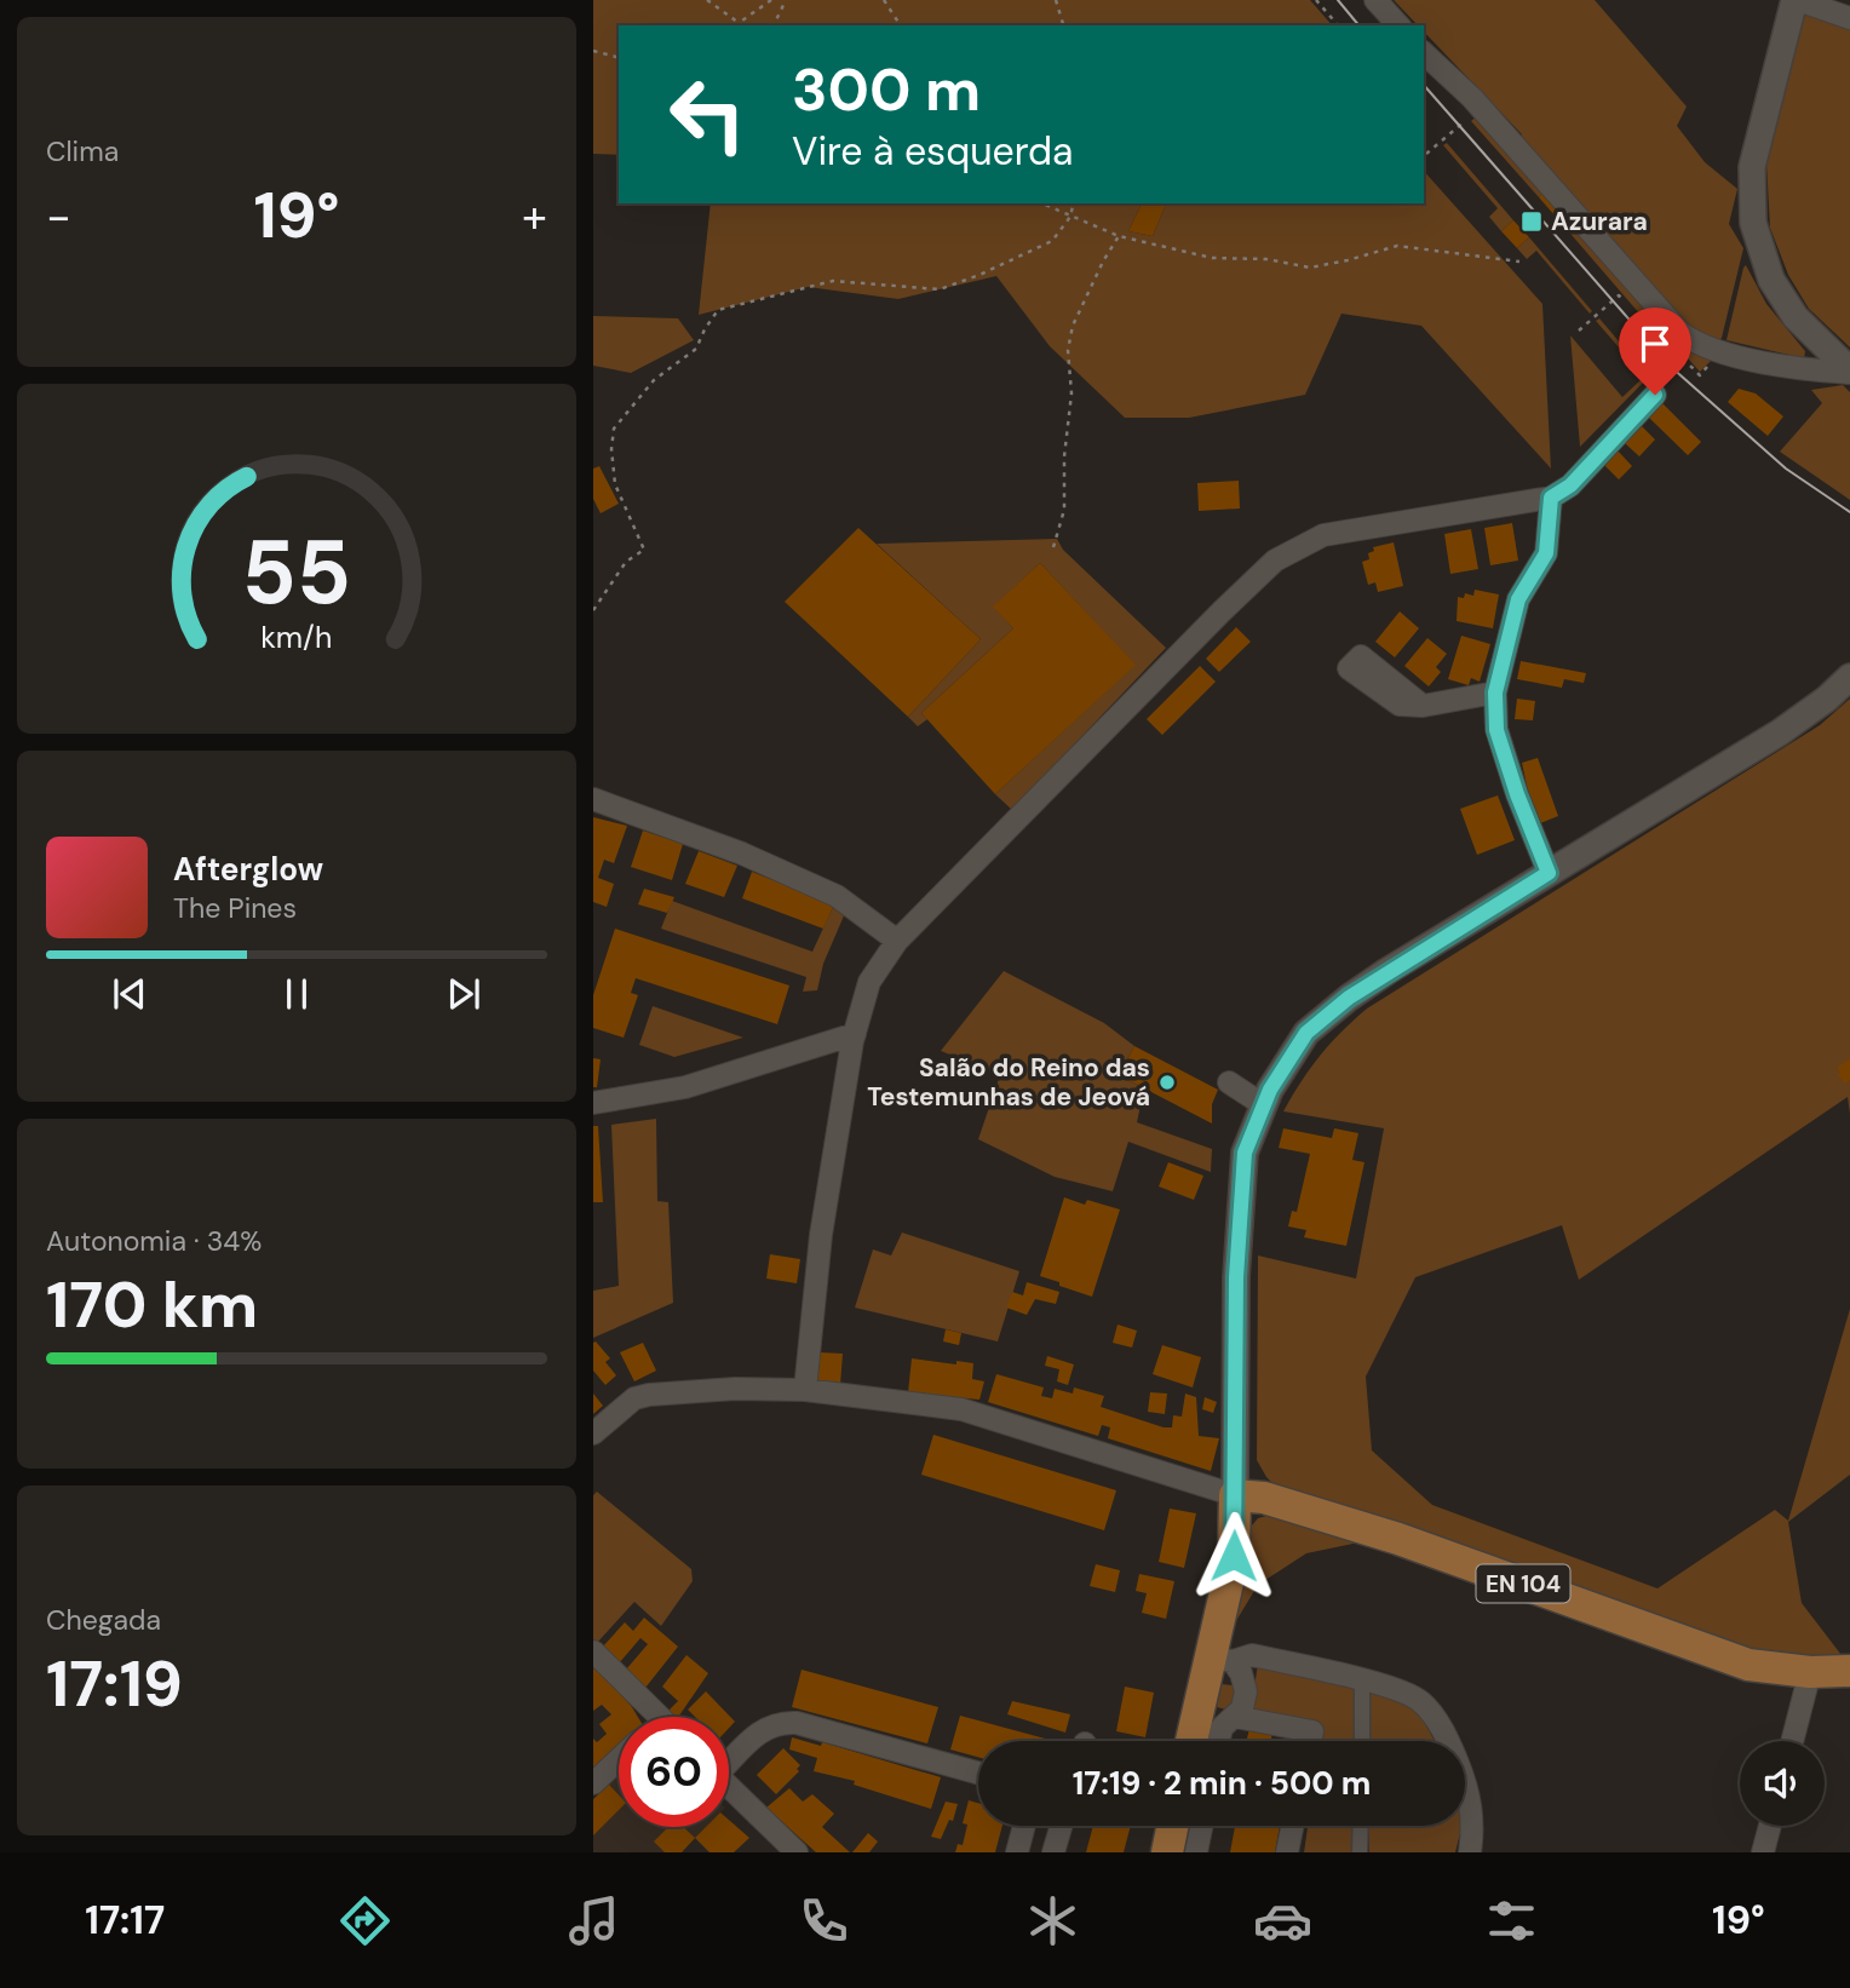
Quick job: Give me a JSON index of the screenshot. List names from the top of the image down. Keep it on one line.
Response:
{"streets":{"main road":["EN 104"]},"places":{"transit":["Azurara"],"other":["Salão do Reino das Testemunhas de Jeová"]},"page":{"tile":["Clima",["Autonomia · 34%","170 km"],["Chegada","17:19"]],"turn":["300 m","Vire à esquerda"],"heat":["−","19°","+"],"song":["Afterglow","The Pines"],"limit":"60","trip":"17:19 · 2 min · 500 m","tabs":["17:17","19°"],"gauge":["55","km/h"]}}
